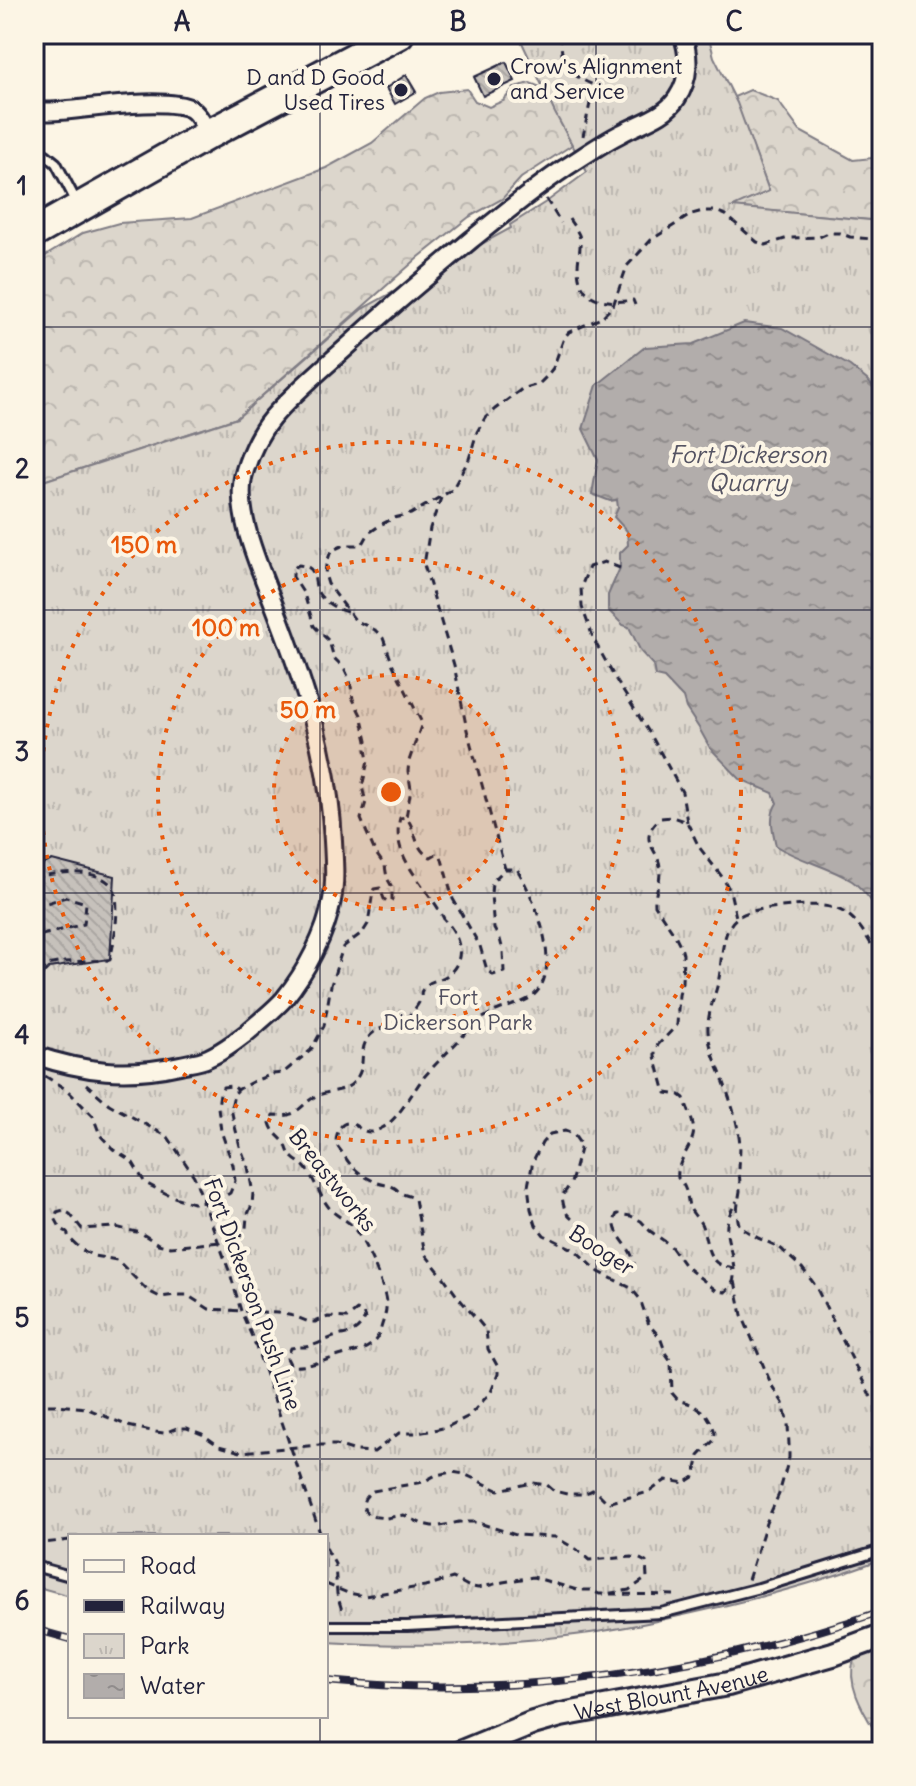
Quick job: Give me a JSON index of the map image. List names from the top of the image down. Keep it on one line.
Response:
{"streets":{"street":["West Blount Avenue"],"path":["Breastworks","Booger","Fort Dickerson Push Line"]},"crossings":[["Breastworks","Fort Dickerson Push Line"]],"water":["Fort Dickerson Quarry"],"parks":["Fort Dickerson Park"],"places":["Crow's Alignment and Service","D and D Good Used Tires"],"legend":["Road","Railway","Park","Water"],"grid":{"columns":["A","B","C"],"rows":["1","2","3","4","5","6"]},"rings":["150 m","100 m","50 m"]}
